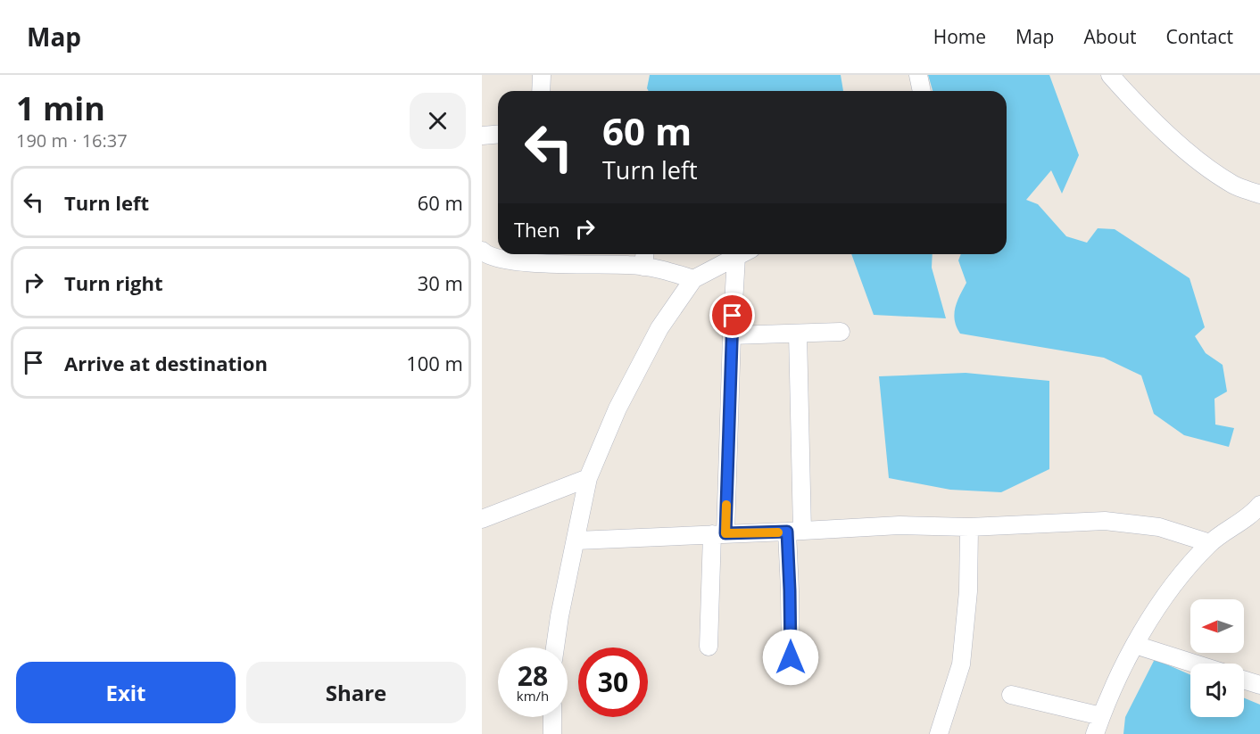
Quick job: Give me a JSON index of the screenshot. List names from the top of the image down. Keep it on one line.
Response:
{"north":"left","page":{"header":"Map","nav":["Home","Map","About","Contact"],"heading":["1 min","190 m · 16:37"],"turn":["60 m","Turn left"],"list":[{"name":"Turn left","value":"60 m"},{"name":"Turn right","value":"30 m"},{"name":"Arrive at destination","value":"100 m"}],"then":"Then","speed":"28 km/h","limit":"30","buttons":["Exit","Share"]}}
